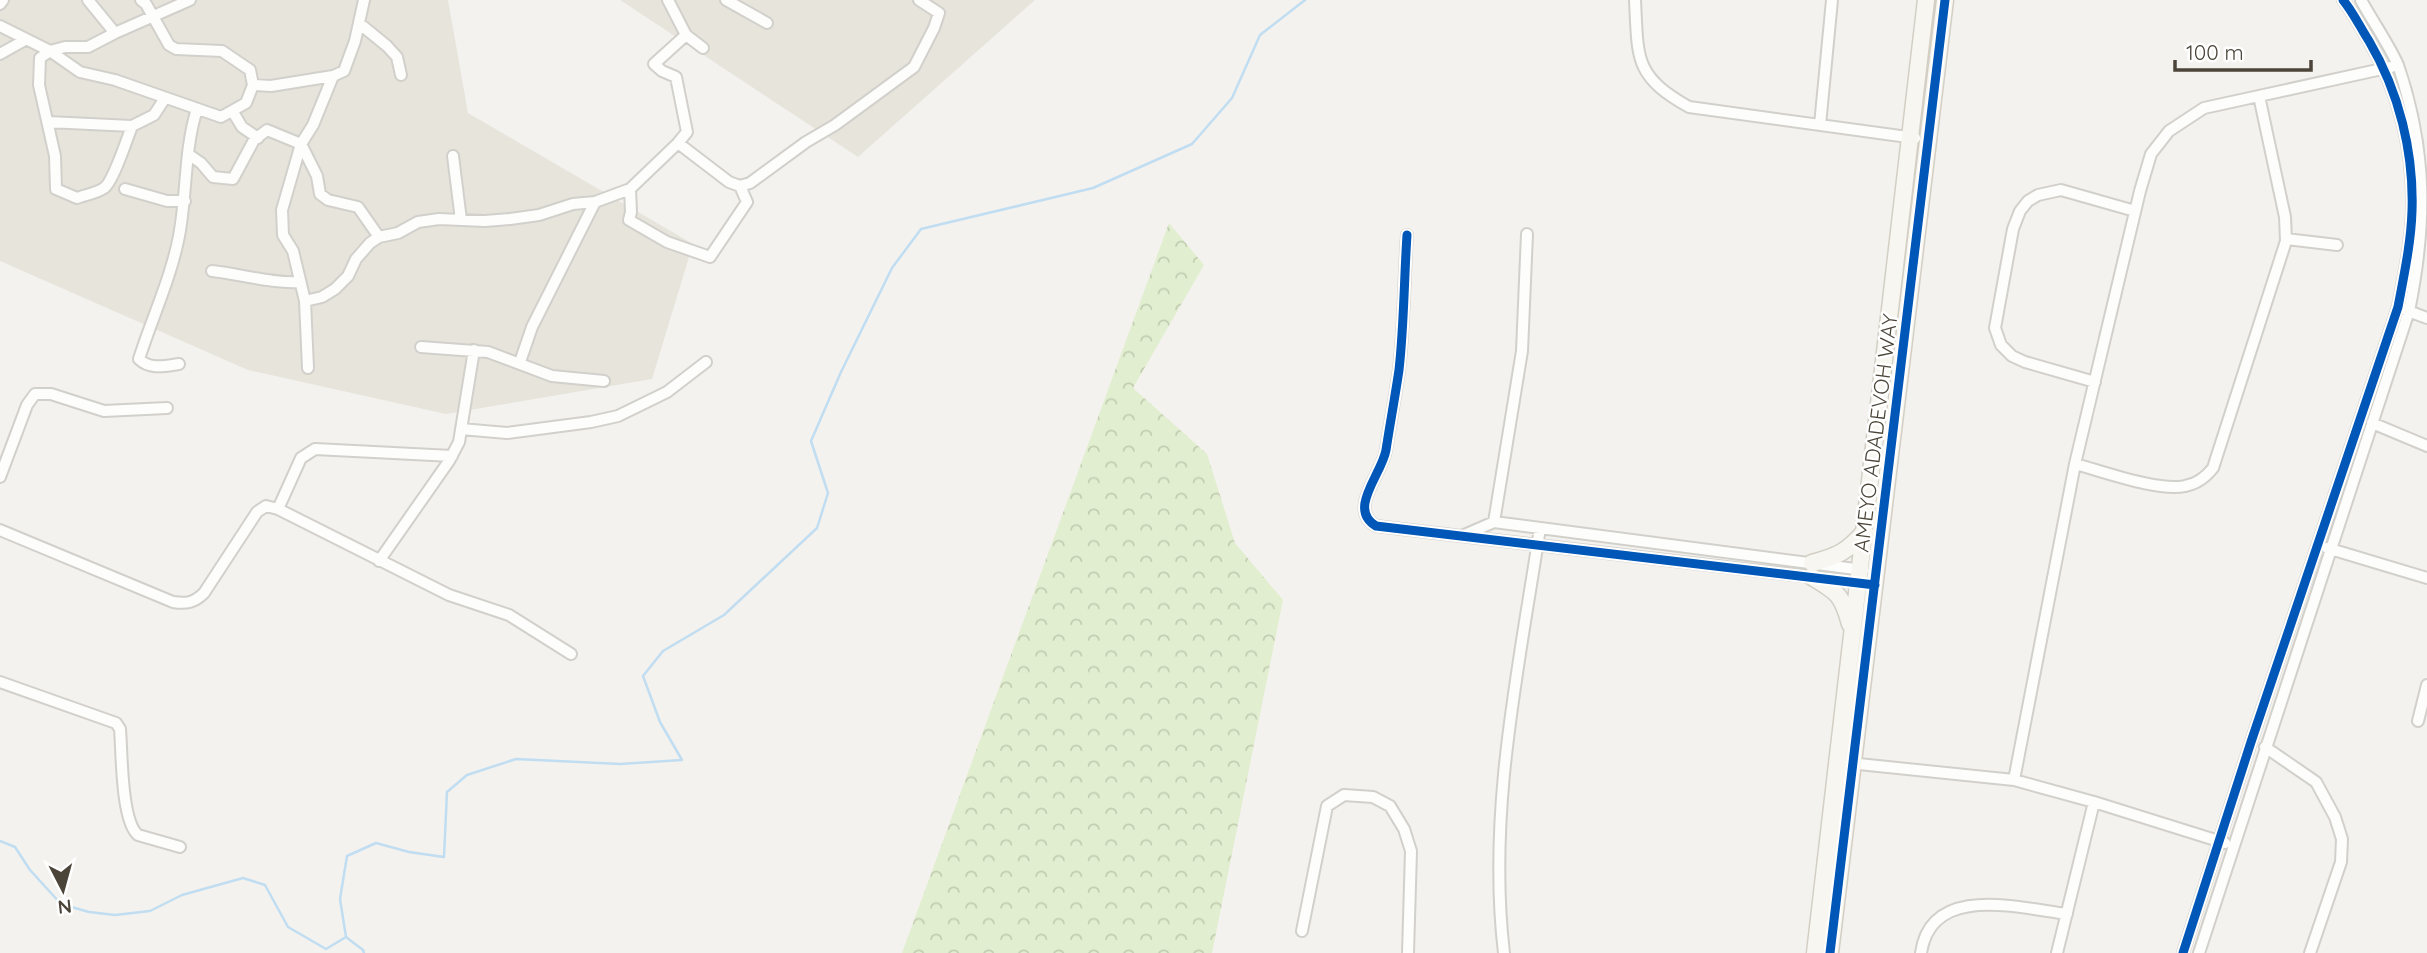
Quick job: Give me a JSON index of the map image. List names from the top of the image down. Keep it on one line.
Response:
{"streets":{"street":["AMEYO ADADEVOH WAY"]},"scale_bar":"100 m","north":"bottom"}
